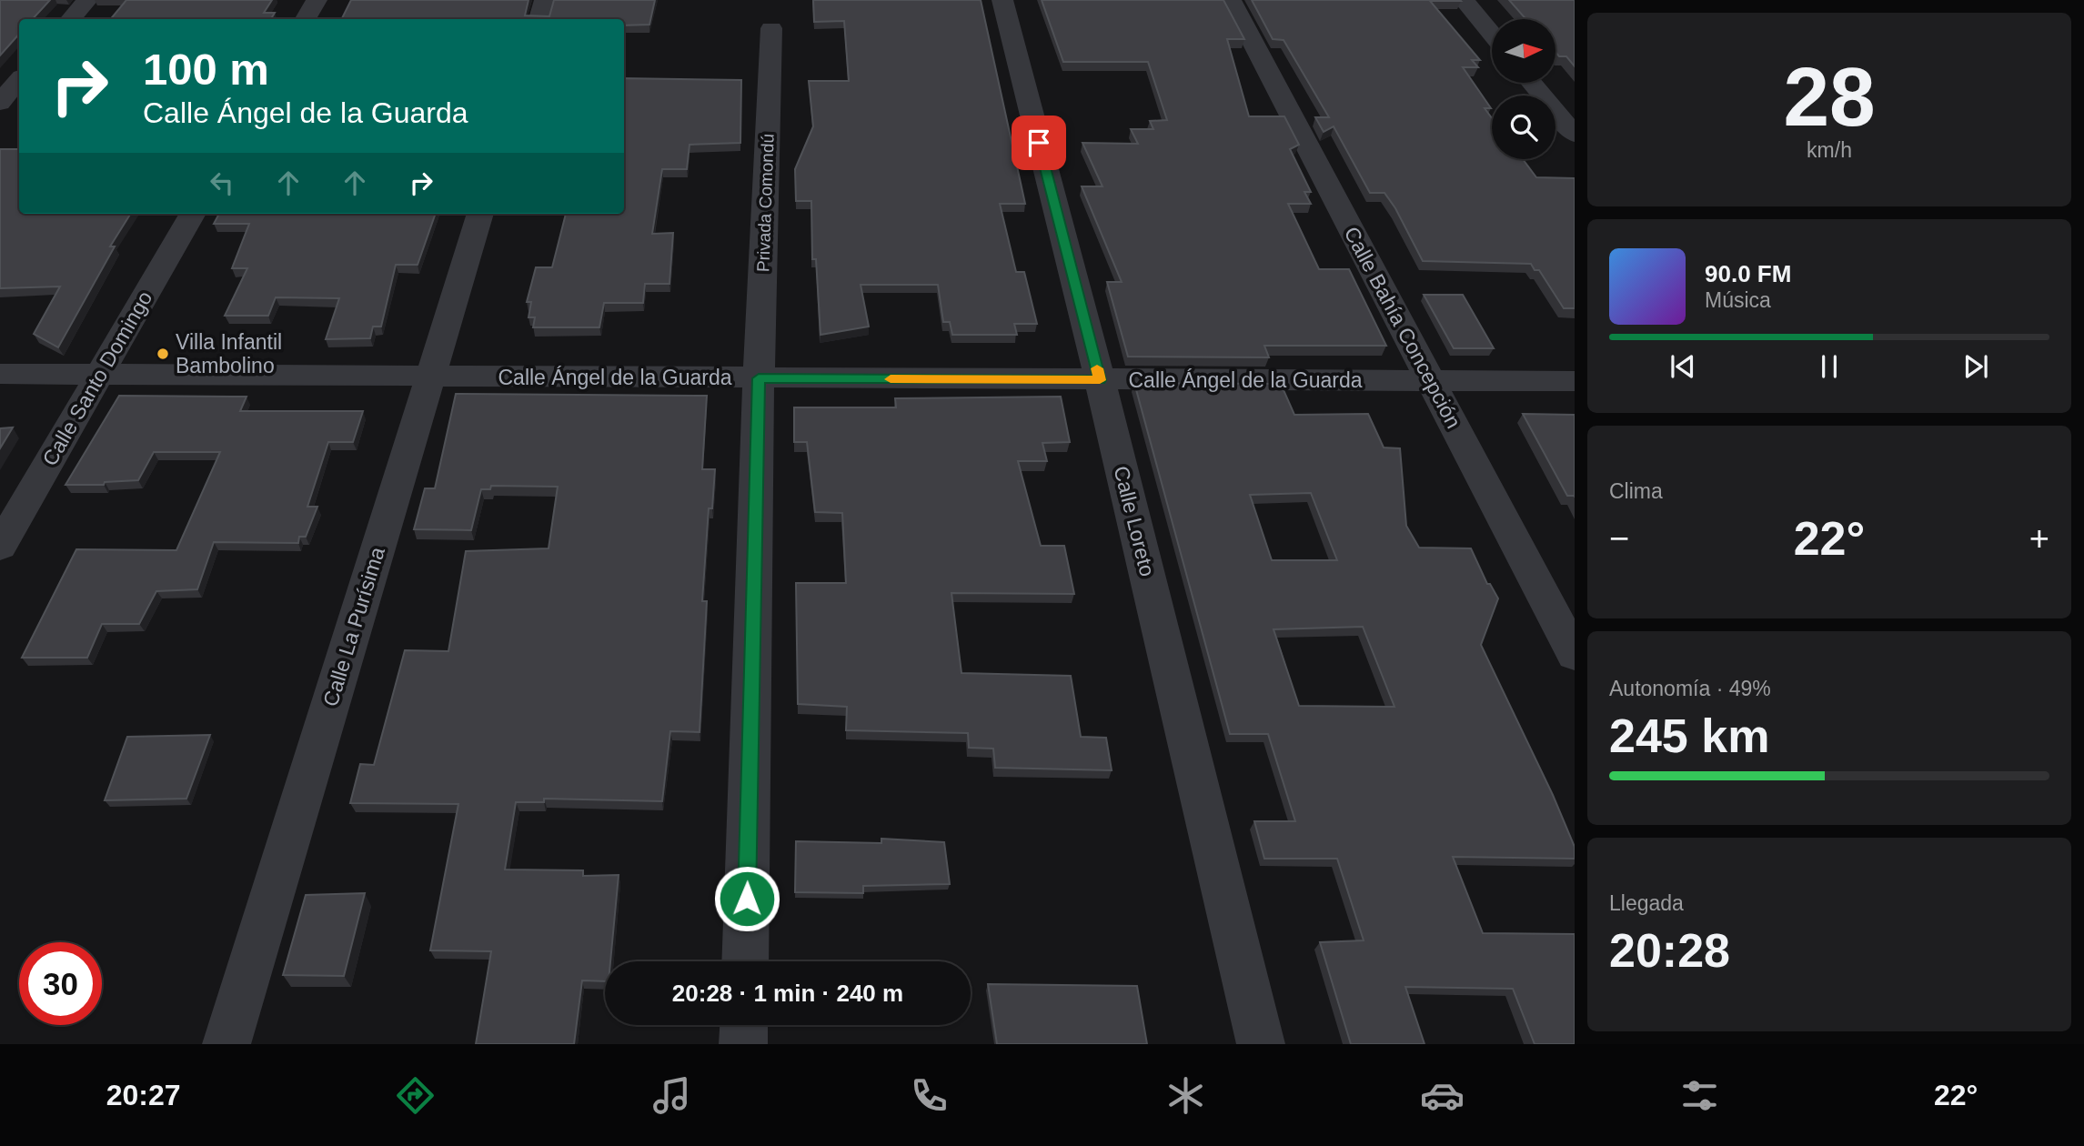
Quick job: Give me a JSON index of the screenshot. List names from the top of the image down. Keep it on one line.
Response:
{"streets":{"street":["Privada Comondú","Calle Bahía Concepción","Calle Ángel de la Guarda","Calle Santo Domingo","Calle Loreto","Calle La Purísima"]},"crossings":[["Privada Comondú","Calle Ángel de la Guarda"],["Calle Bahía Concepción","Calle Ángel de la Guarda"],["Calle Ángel de la Guarda","Calle Santo Domingo"],["Calle Ángel de la Guarda","Calle Loreto"],["Calle Ángel de la Guarda","Calle La Purísima"]],"places":["Villa Infantil Bambolino"],"north":"right","page":{"tile":[["28","km/h"],"Clima",["Autonomía · 49%","245 km"],["Llegada","20:28"]],"turn":["100 m","Calle Ángel de la Guarda"],"song":["90.0 FM","Música"],"heat":["−","22°","+"],"limit":"30","trip":"20:28 · 1 min · 240 m","tabs":["20:27","22°"]}}
